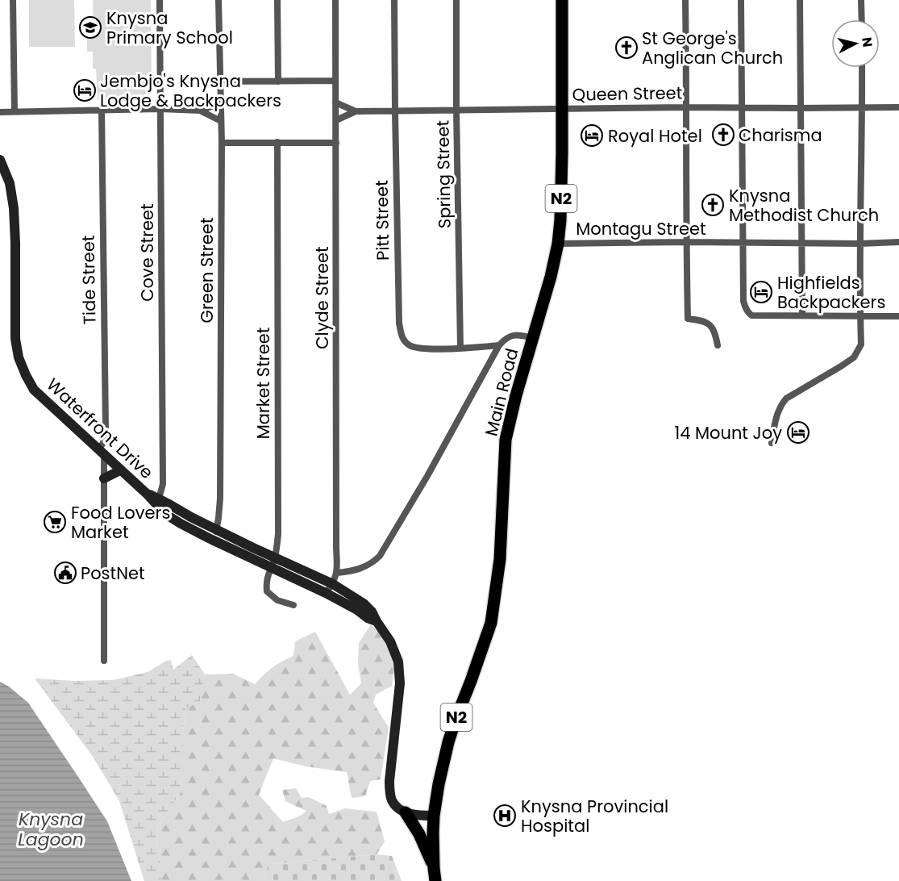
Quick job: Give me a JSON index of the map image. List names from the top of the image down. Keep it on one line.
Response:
{"streets":{"highway":["N2","Main Road"],"street":["Queen Street","Spring Street","Pitt Street","Montagu Street","Cove Street","Green Street","Tide Street","Clyde Street","Market Street","Waterfront Drive"]},"crossings":[["Queen Street","Spring Street"],["Queen Street","Pitt Street"],["Queen Street","Clyde Street"],["Queen Street","Main Road"],["Spring Street","Pitt Street"],["N2","Main Road"],["Montagu Street","Main Road"],["Cove Street","Waterfront Drive"],["Green Street","Waterfront Drive"],["Tide Street","Waterfront Drive"],["Clyde Street","Waterfront Drive"],["Market Street","Waterfront Drive"]],"water":["Knysna Lagoon"],"places":{"school or university":["Knysna Primary School"],"church":["St George's Anglican Church","Charisma","Knysna Methodist Church"],"hotel":["Jembjo's Knysna Lodge & Backpackers","Royal Hotel","Highfields Backpackers","14 Mount Joy"],"supermarket":["Food Lovers Market"],"public building":["PostNet"],"hospital":["Knysna Provincial Hospital"]},"north":"right"}
